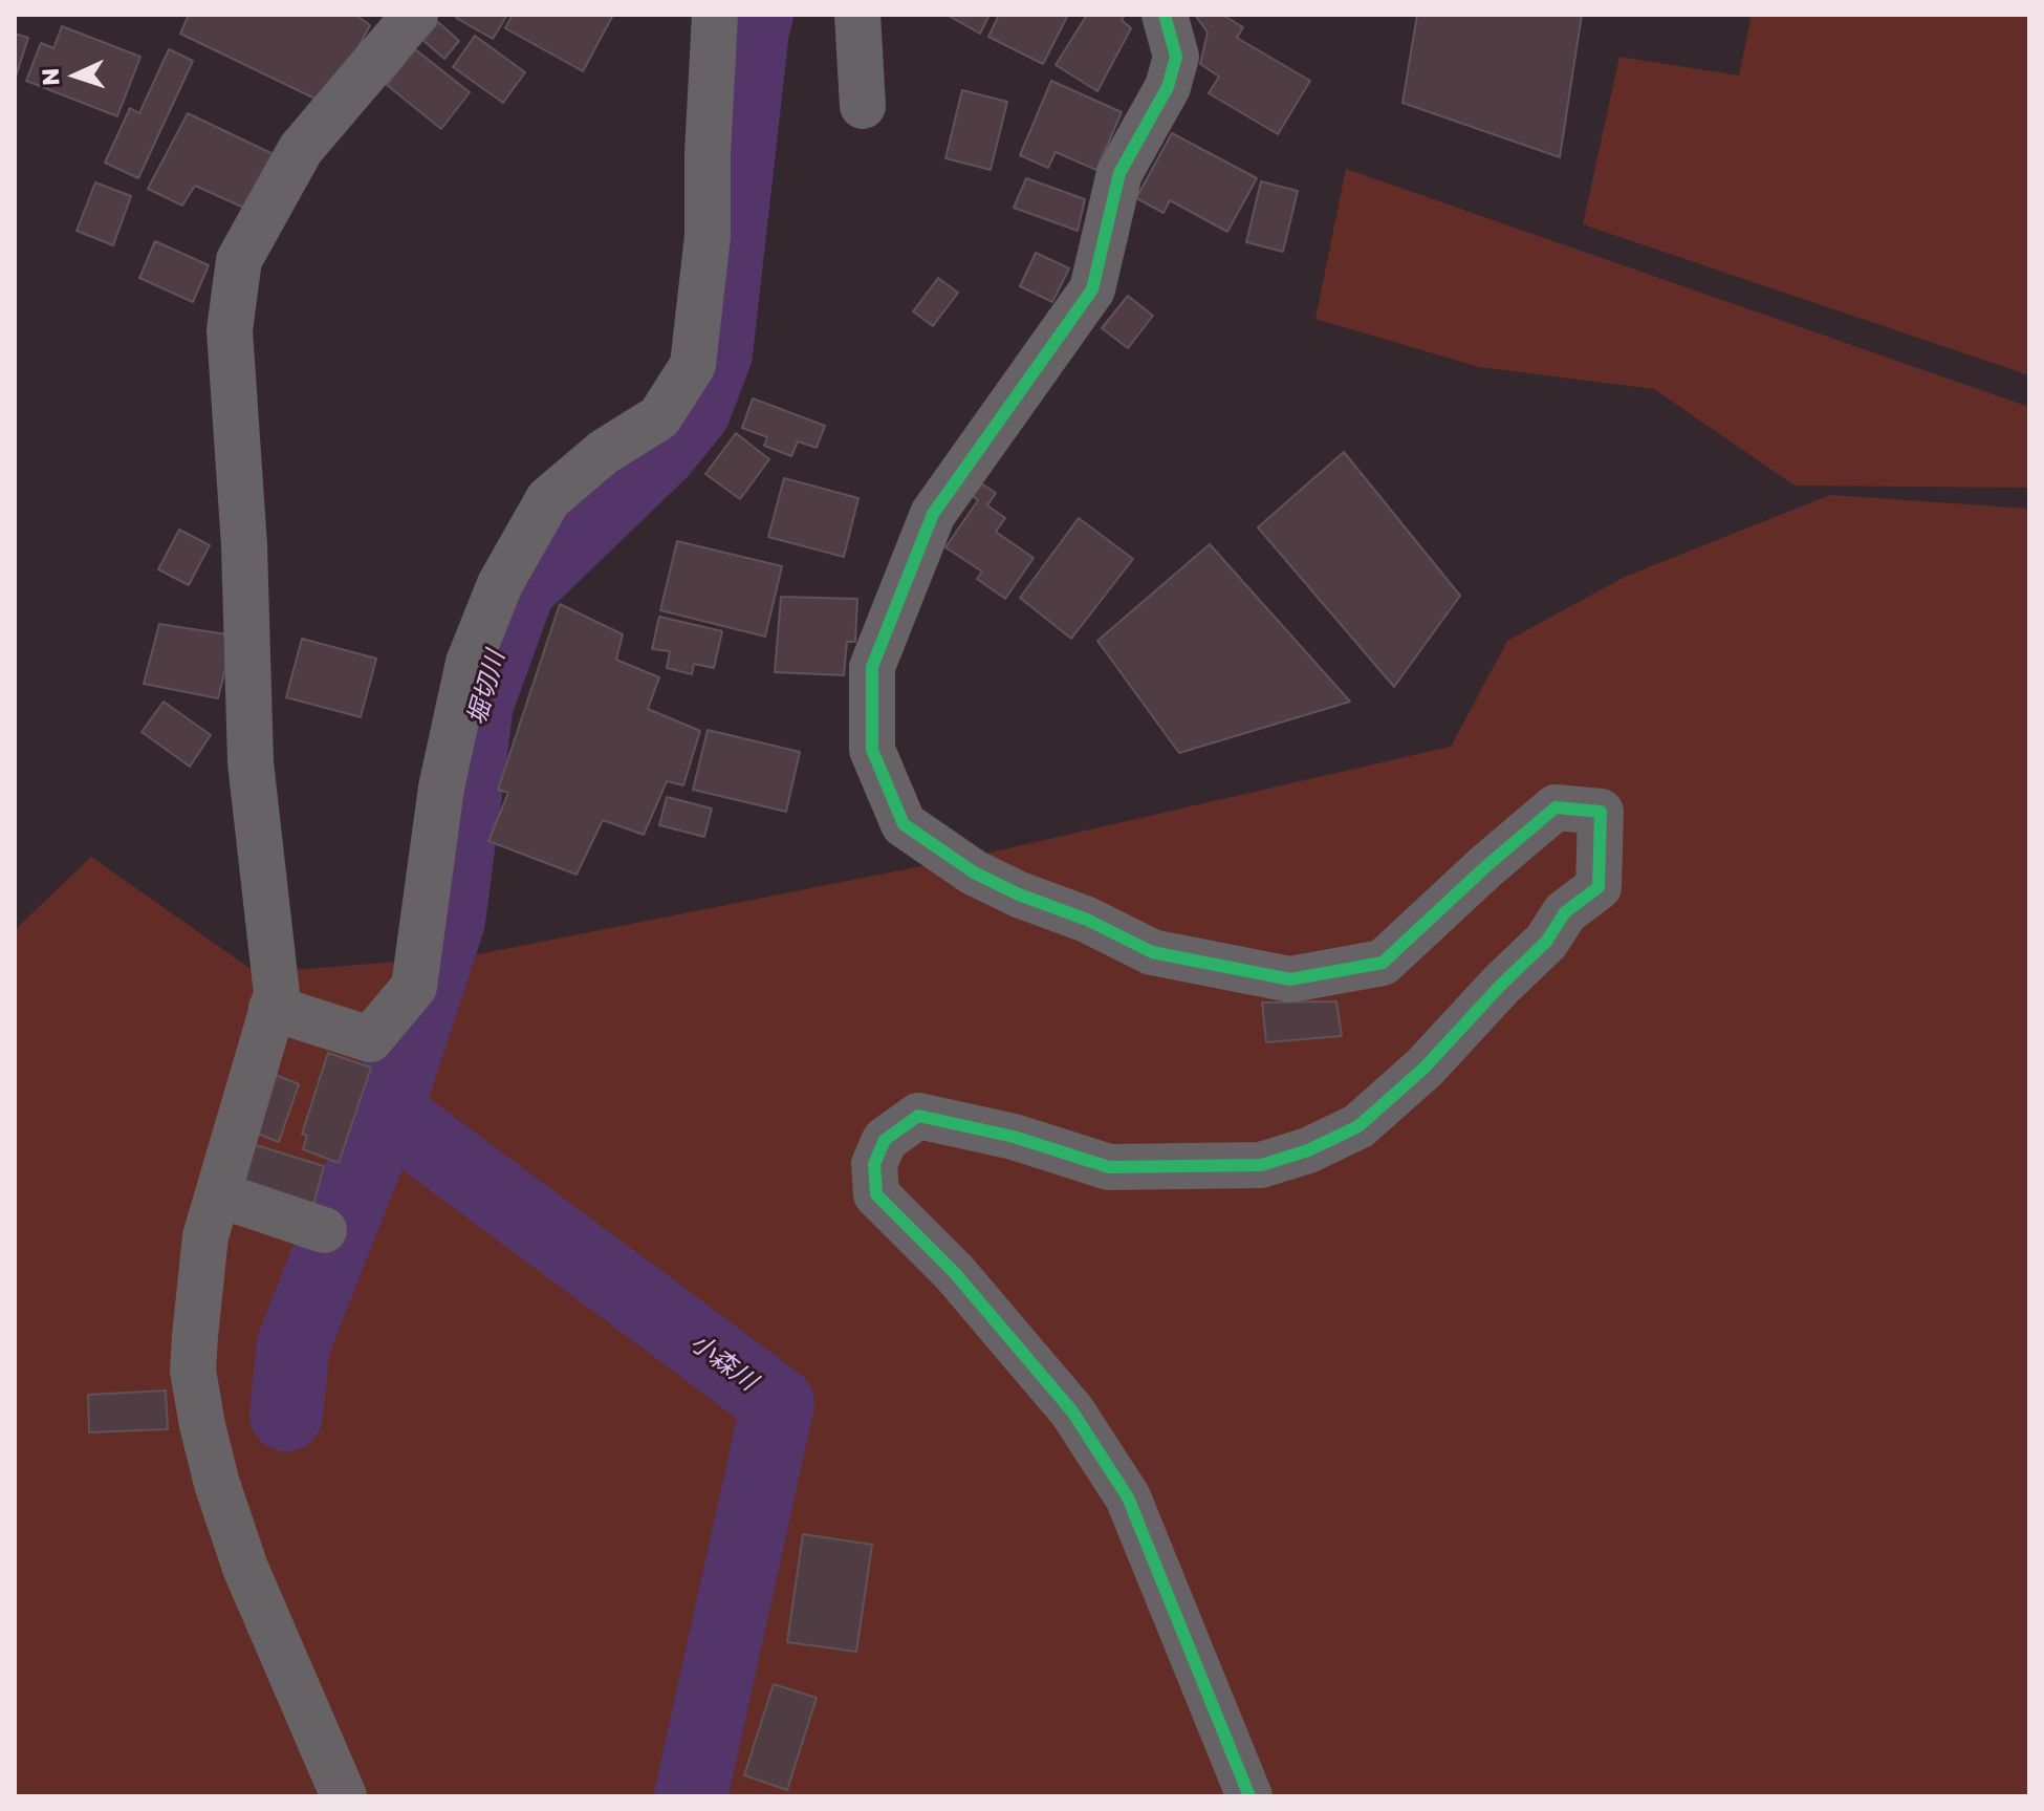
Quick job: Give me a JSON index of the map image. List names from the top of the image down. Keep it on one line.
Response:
{"water":["堀切川","小森川"],"north":"left"}
